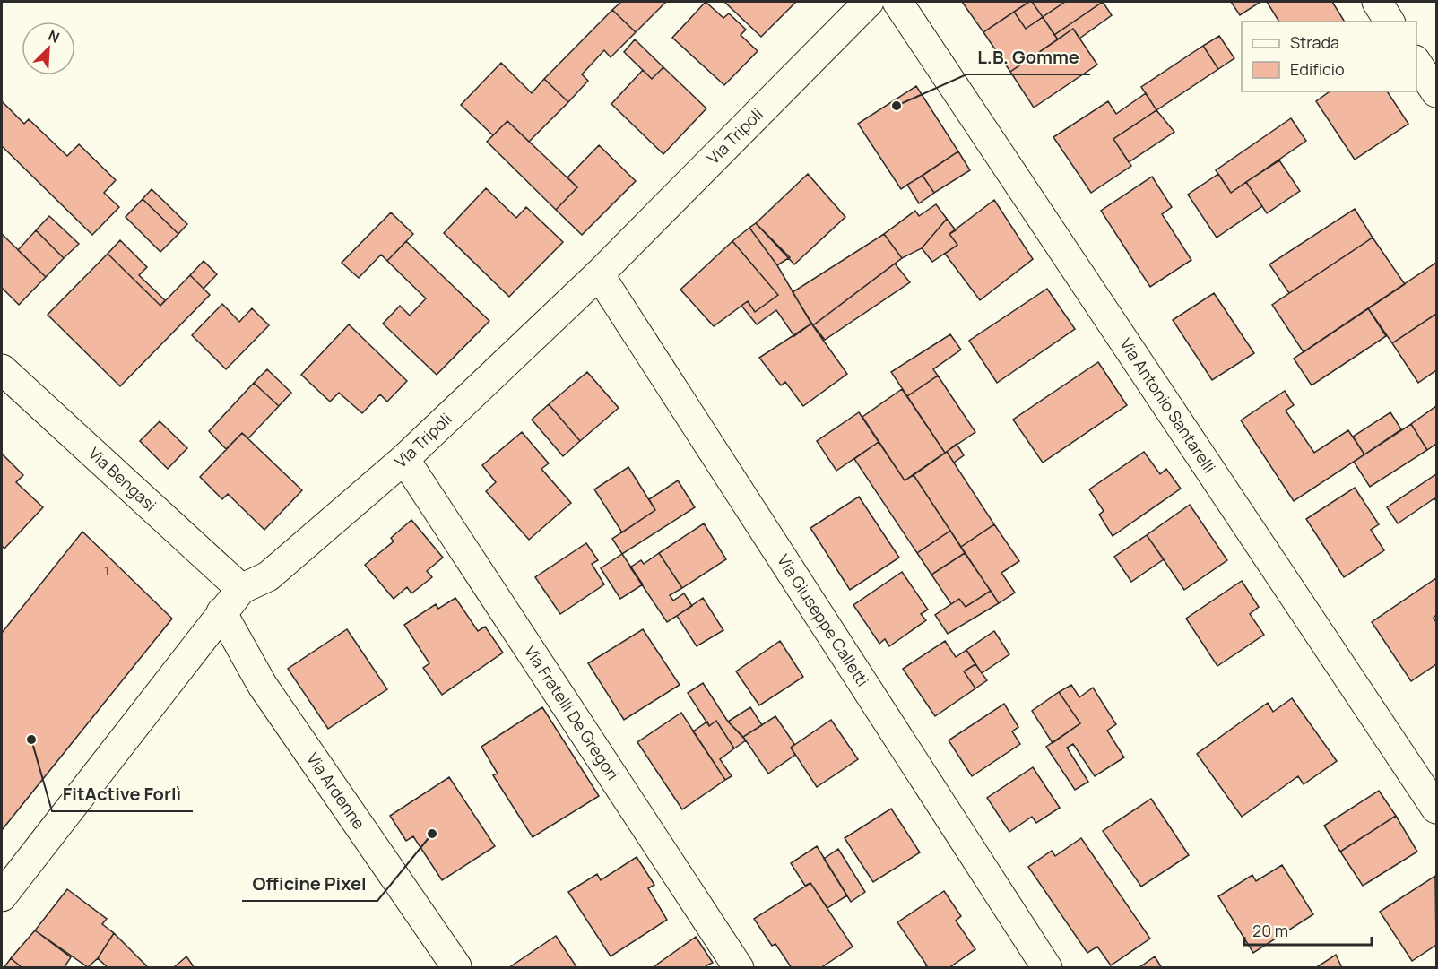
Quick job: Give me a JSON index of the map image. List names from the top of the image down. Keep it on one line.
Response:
{"streets":{"street":["Via Tripoli","Via Antonio Santarelli","Via Bengasi","Via Giuseppe Calletti","Via Fratelli De Gregori","Via Ardenne"]},"crossings":[["Via Tripoli","Via Bengasi"],["Via Tripoli","Via Giuseppe Calletti"],["Via Tripoli","Via Fratelli De Gregori"],["Via Tripoli","Via Ardenne"]],"places":["L.B. Gomme","FitActive Forlì","Officine Pixel"],"house_numbers":["1"],"legend":["Strada","Edificio"],"scale_bar":"20 m","north":"top right"}
